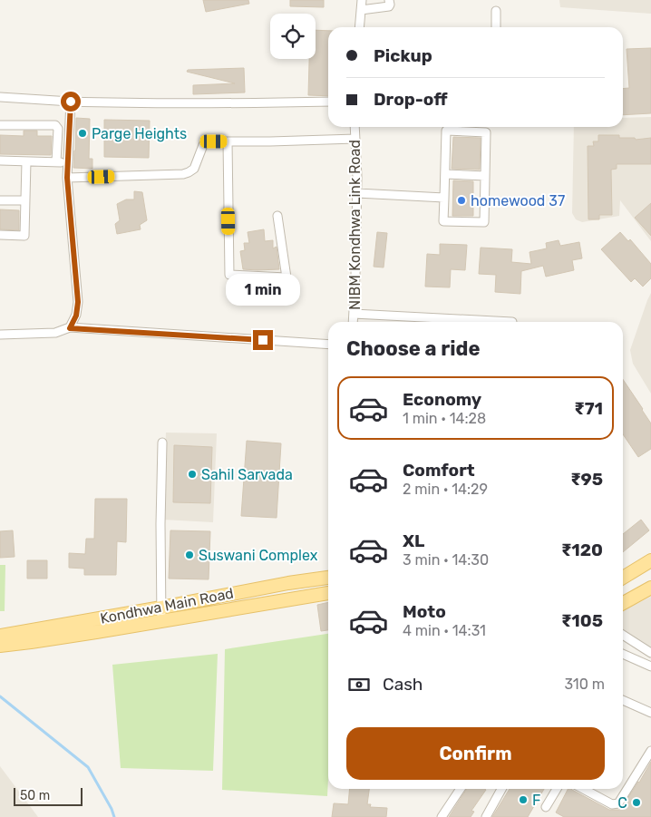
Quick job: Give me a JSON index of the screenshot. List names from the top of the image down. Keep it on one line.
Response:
{"streets":{"main road":["Kondhwa Main Road"],"street":["NIBM Kondhwa Link Road"]},"places":["Parge Heights","homewood 37","Sahil Sarvada","Suswani Complex","F","C"],"scale_bar":"50 m","page":{"banner":["Pickup","Drop-off"],"bubble":"1 min","heading":"Choose a ride","list":[{"name":"Economy","note":"1 min · 14:28","value":"₹71"},{"name":"Comfort","note":"2 min · 14:29","value":"₹95"},{"name":"XL","note":"3 min · 14:30","value":"₹120"},{"name":"Moto","note":"4 min · 14:31","value":"₹105"}],"pay":["Cash","310 m"],"buttons":"Confirm","scale":"50 m"}}
